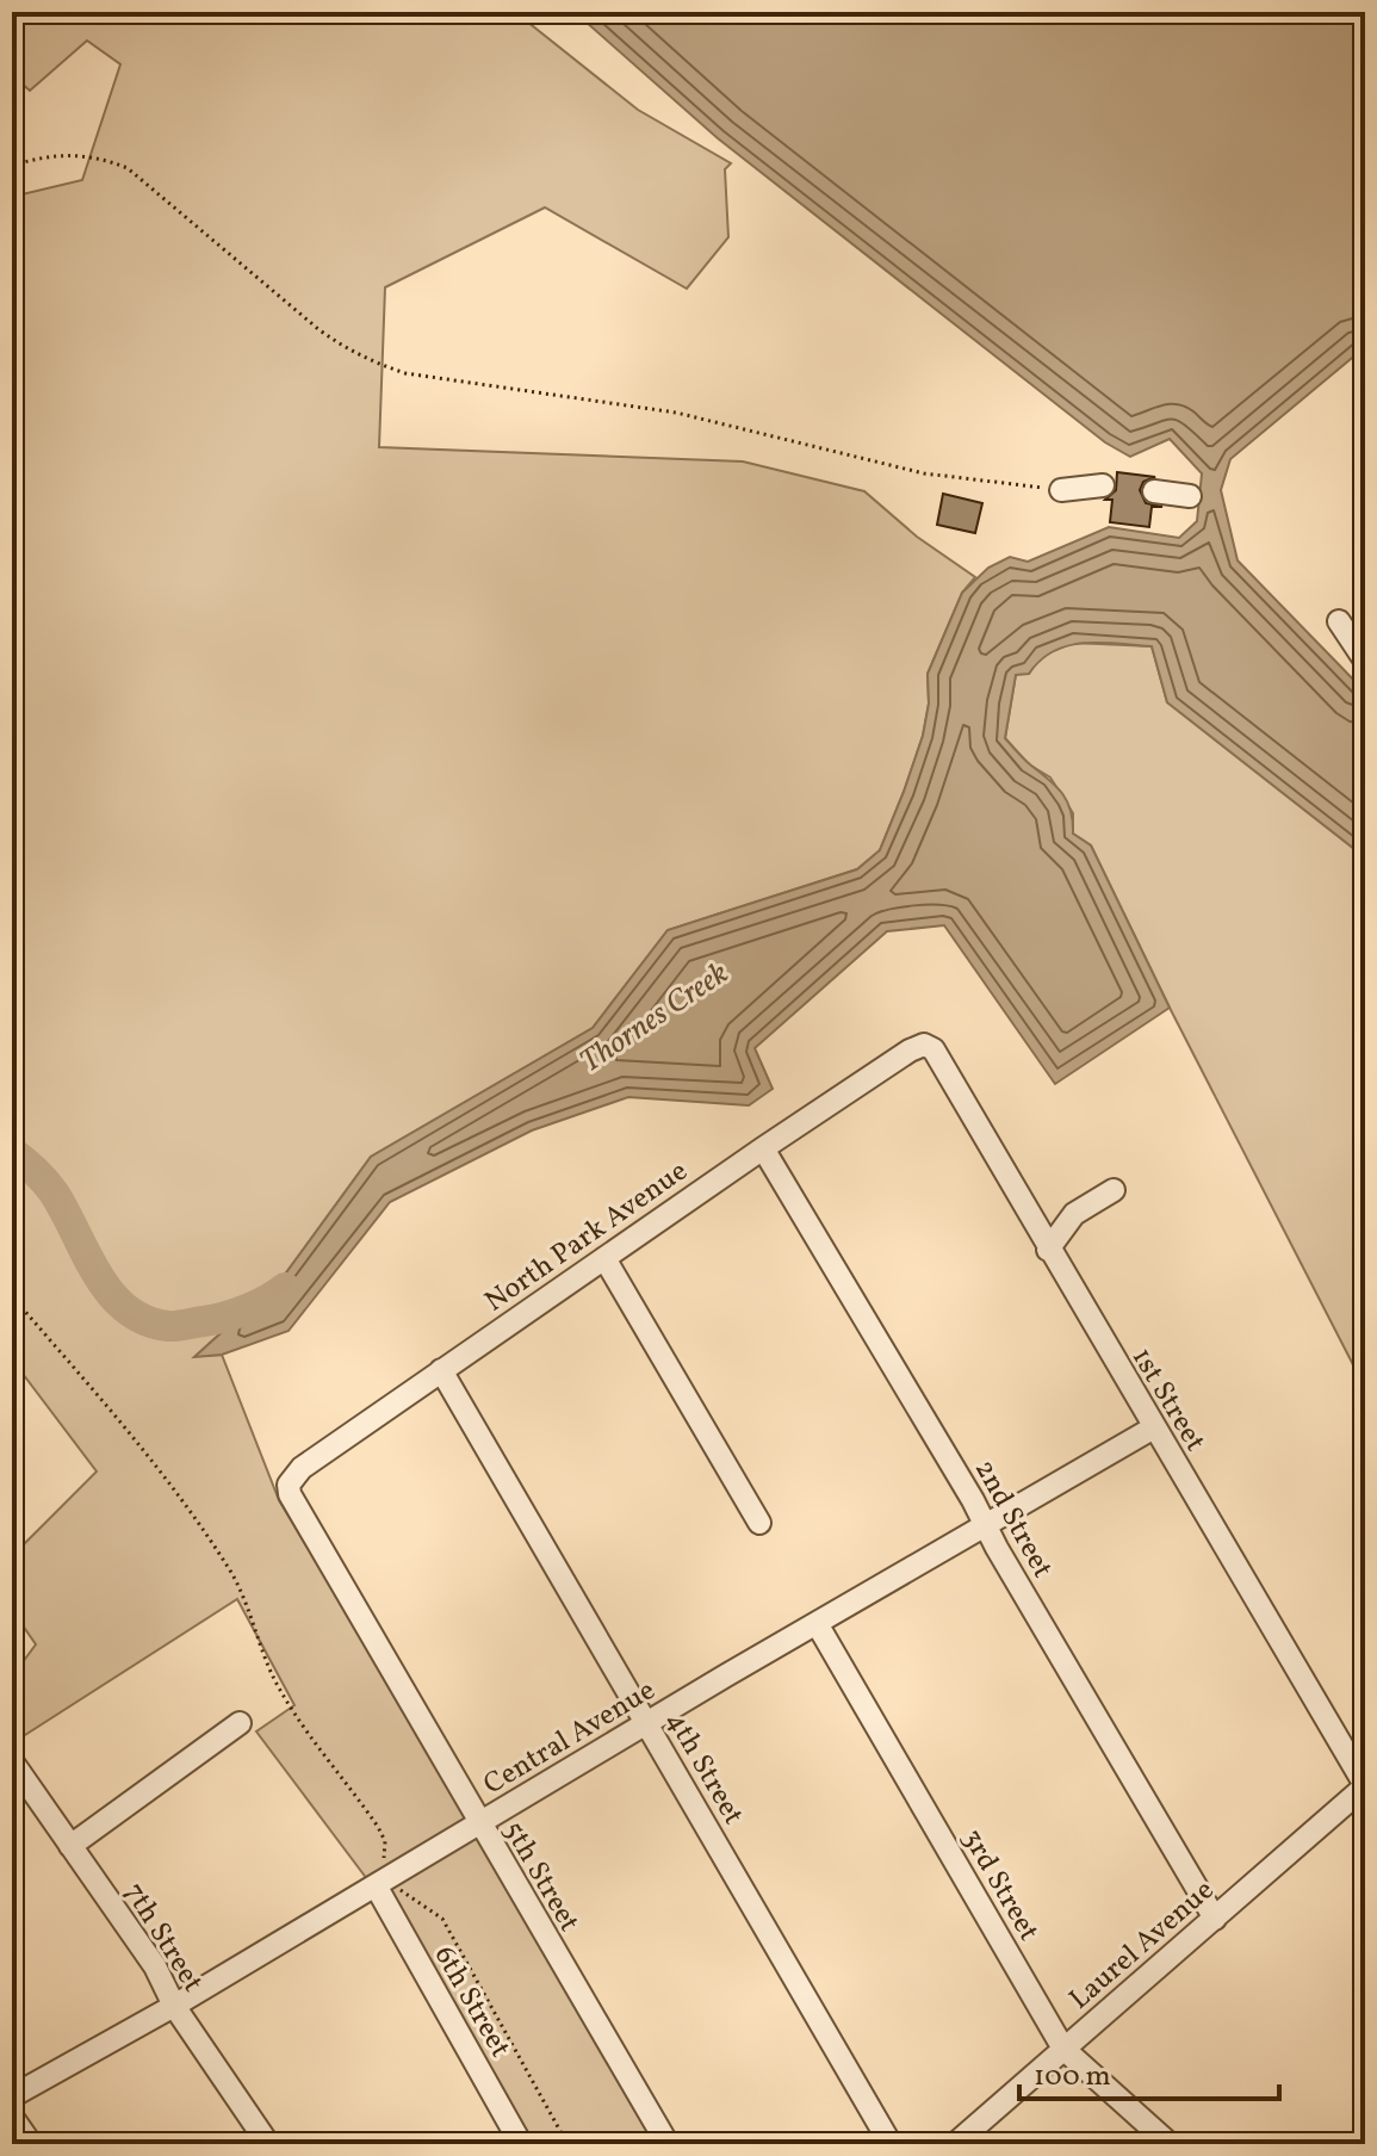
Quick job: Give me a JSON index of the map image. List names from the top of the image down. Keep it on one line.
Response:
{"streets":{"street":["North Park Avenue","1st Street","2nd Street","Central Avenue","4th Street","5th Street","3rd Street","7th Street","Laurel Avenue","6th Street"]},"crossings":[["North Park Avenue","1st Street"],["North Park Avenue","2nd Street"],["North Park Avenue","4th Street"],["North Park Avenue","5th Street"],["1st Street","Central Avenue"],["1st Street","Laurel Avenue"],["2nd Street","Central Avenue"],["2nd Street","Laurel Avenue"],["Central Avenue","4th Street"],["Central Avenue","5th Street"],["Central Avenue","3rd Street"],["Central Avenue","7th Street"],["Central Avenue","6th Street"],["3rd Street","Laurel Avenue"]],"water":["Thornes Creek"],"scale_bar":"100 m"}
